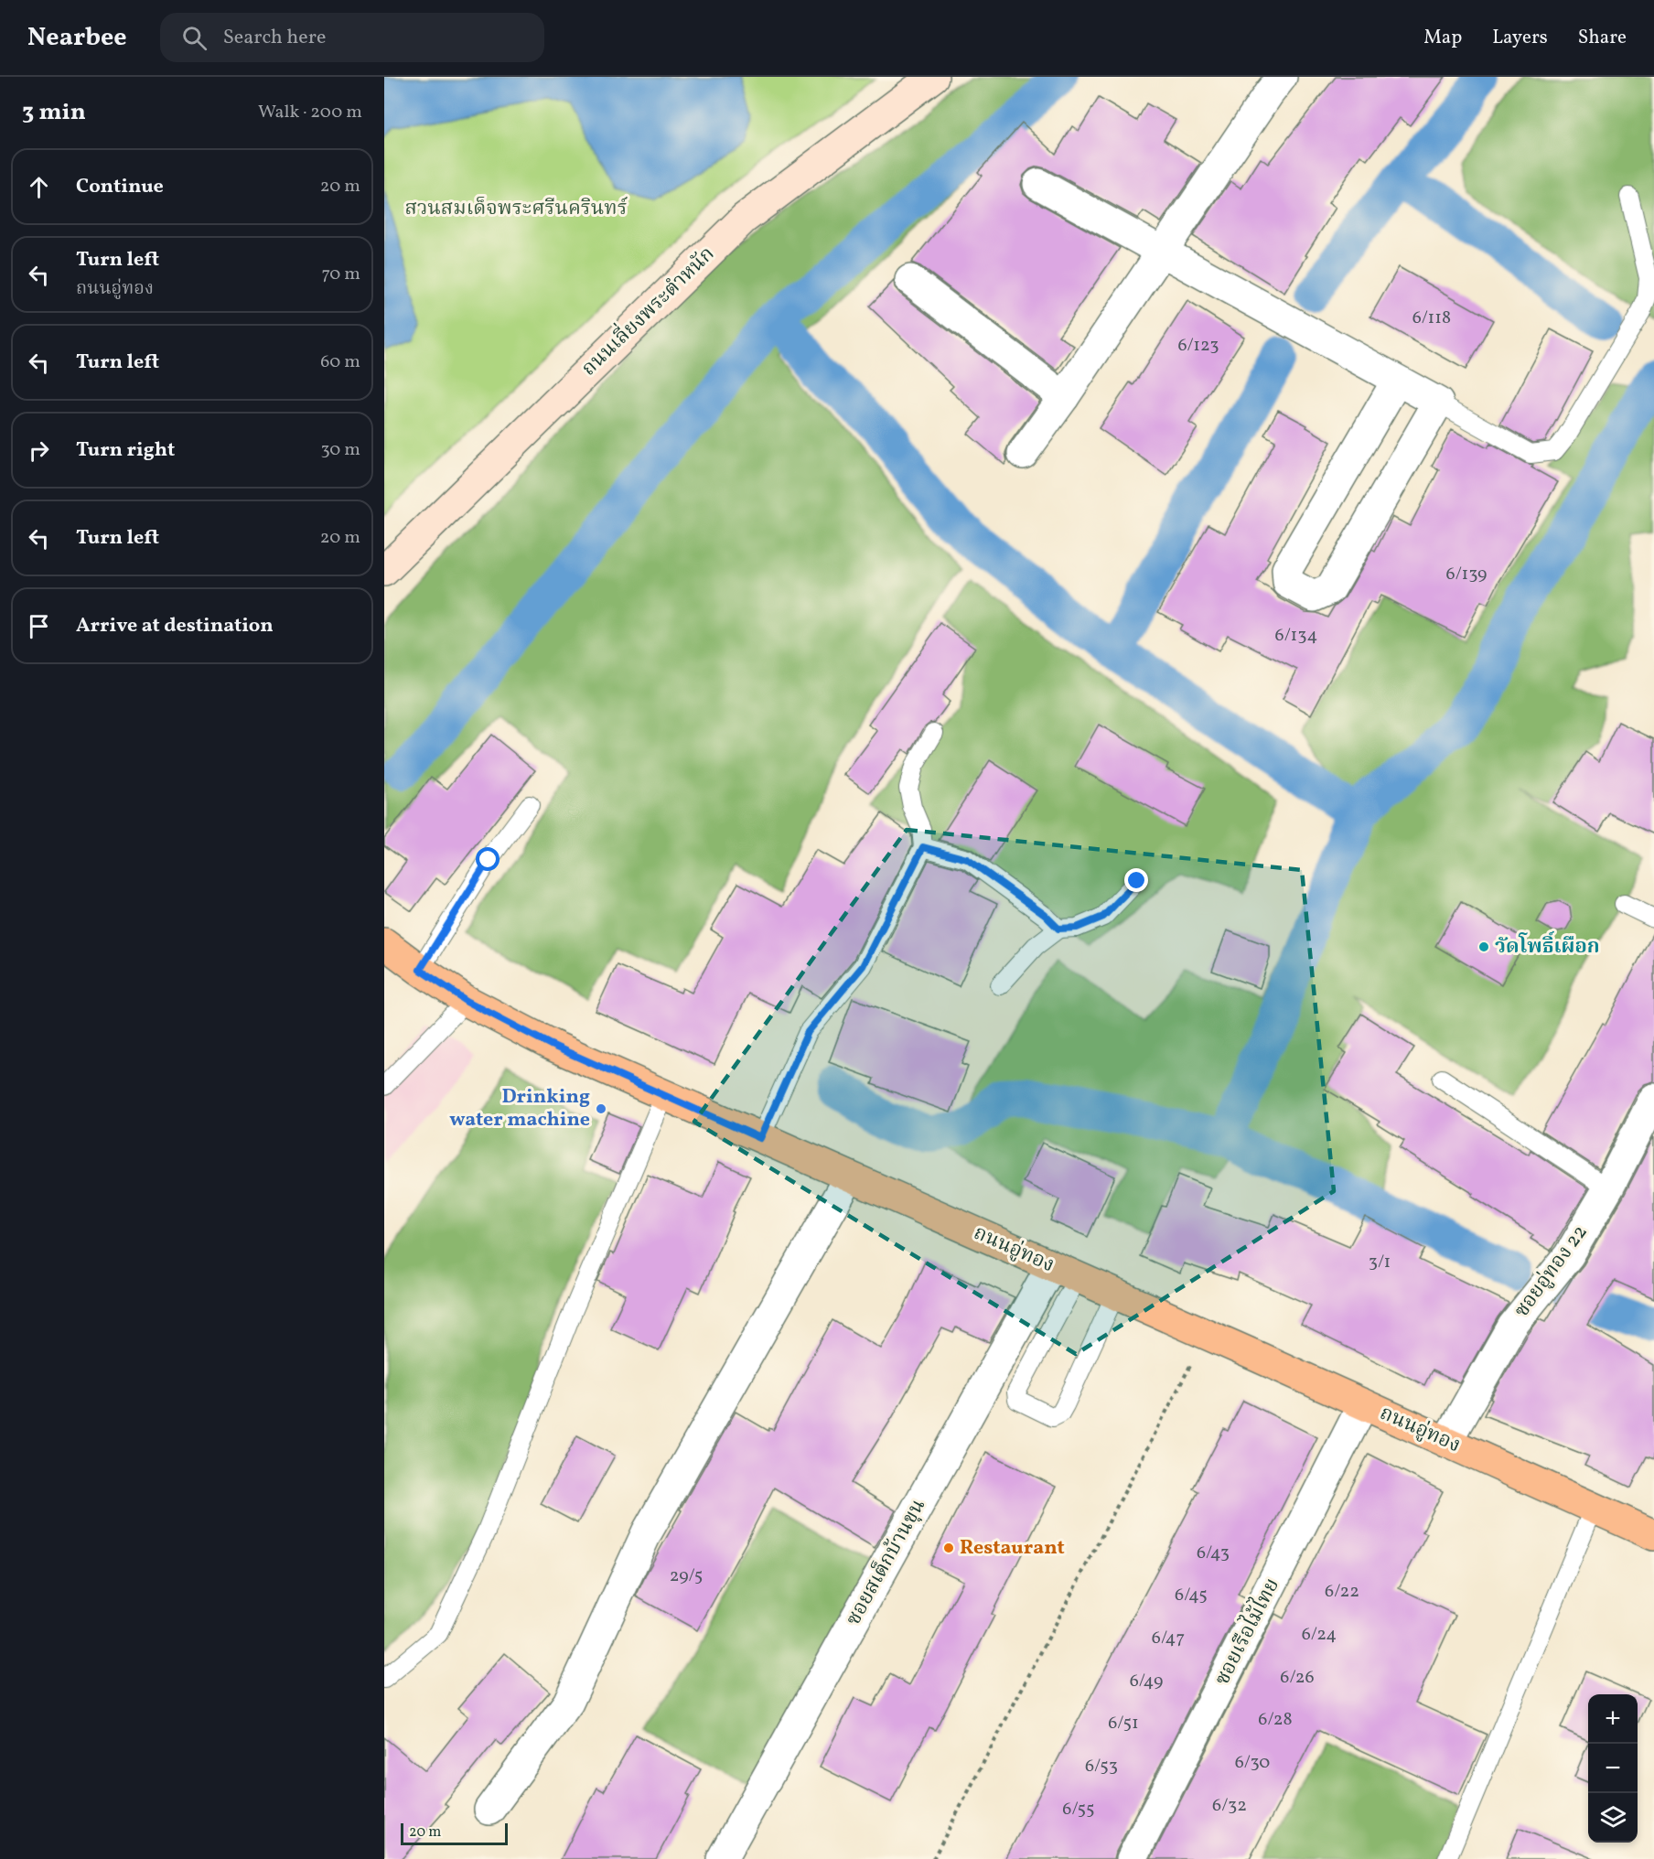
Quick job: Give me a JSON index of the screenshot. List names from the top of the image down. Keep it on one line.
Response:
{"streets":{"main road":["ถนนอู่ทอง"],"street":["ถนนเลี่ยงพระตำหนัก","ซอยอู่ทอง 22","ซอยสเต็กบ้านขุน","ซอยเรือไม้ไทย"]},"crossings":[["ถนนอู่ทอง","ซอยอู่ทอง 22"],["ถนนอู่ทอง","ซอยสเต็กบ้านขุน"],["ถนนอู่ทอง","ซอยเรือไม้ไทย"]],"parks":["สวนสมเด็จพระศรีนครินทร์"],"places":["วัดโพธิ์เผือก","Drinking water machine","Restaurant"],"house_numbers":["6/118","6/123","6/139","6/134","3/1","6/43","29/5","6/22","6/45","6/24","6/47","6/26","6/49","6/28","6/51","6/30","6/53","6/32","6/55"],"scale_bar":"20 m","page":{"header":"Nearbee","search":"Search here","nav":["Map","Layers","Share"],"heading":["3 min","Walk · 200 m"],"list":[["Continue","20 m"],["Turn left","ถนนอู่ทอง","70 m"],["Turn left","60 m"],["Turn right","30 m"],["Turn left","20 m"],"Arrive at destination"],"map_buttons":["+","−"],"scale":"20 m"}}
